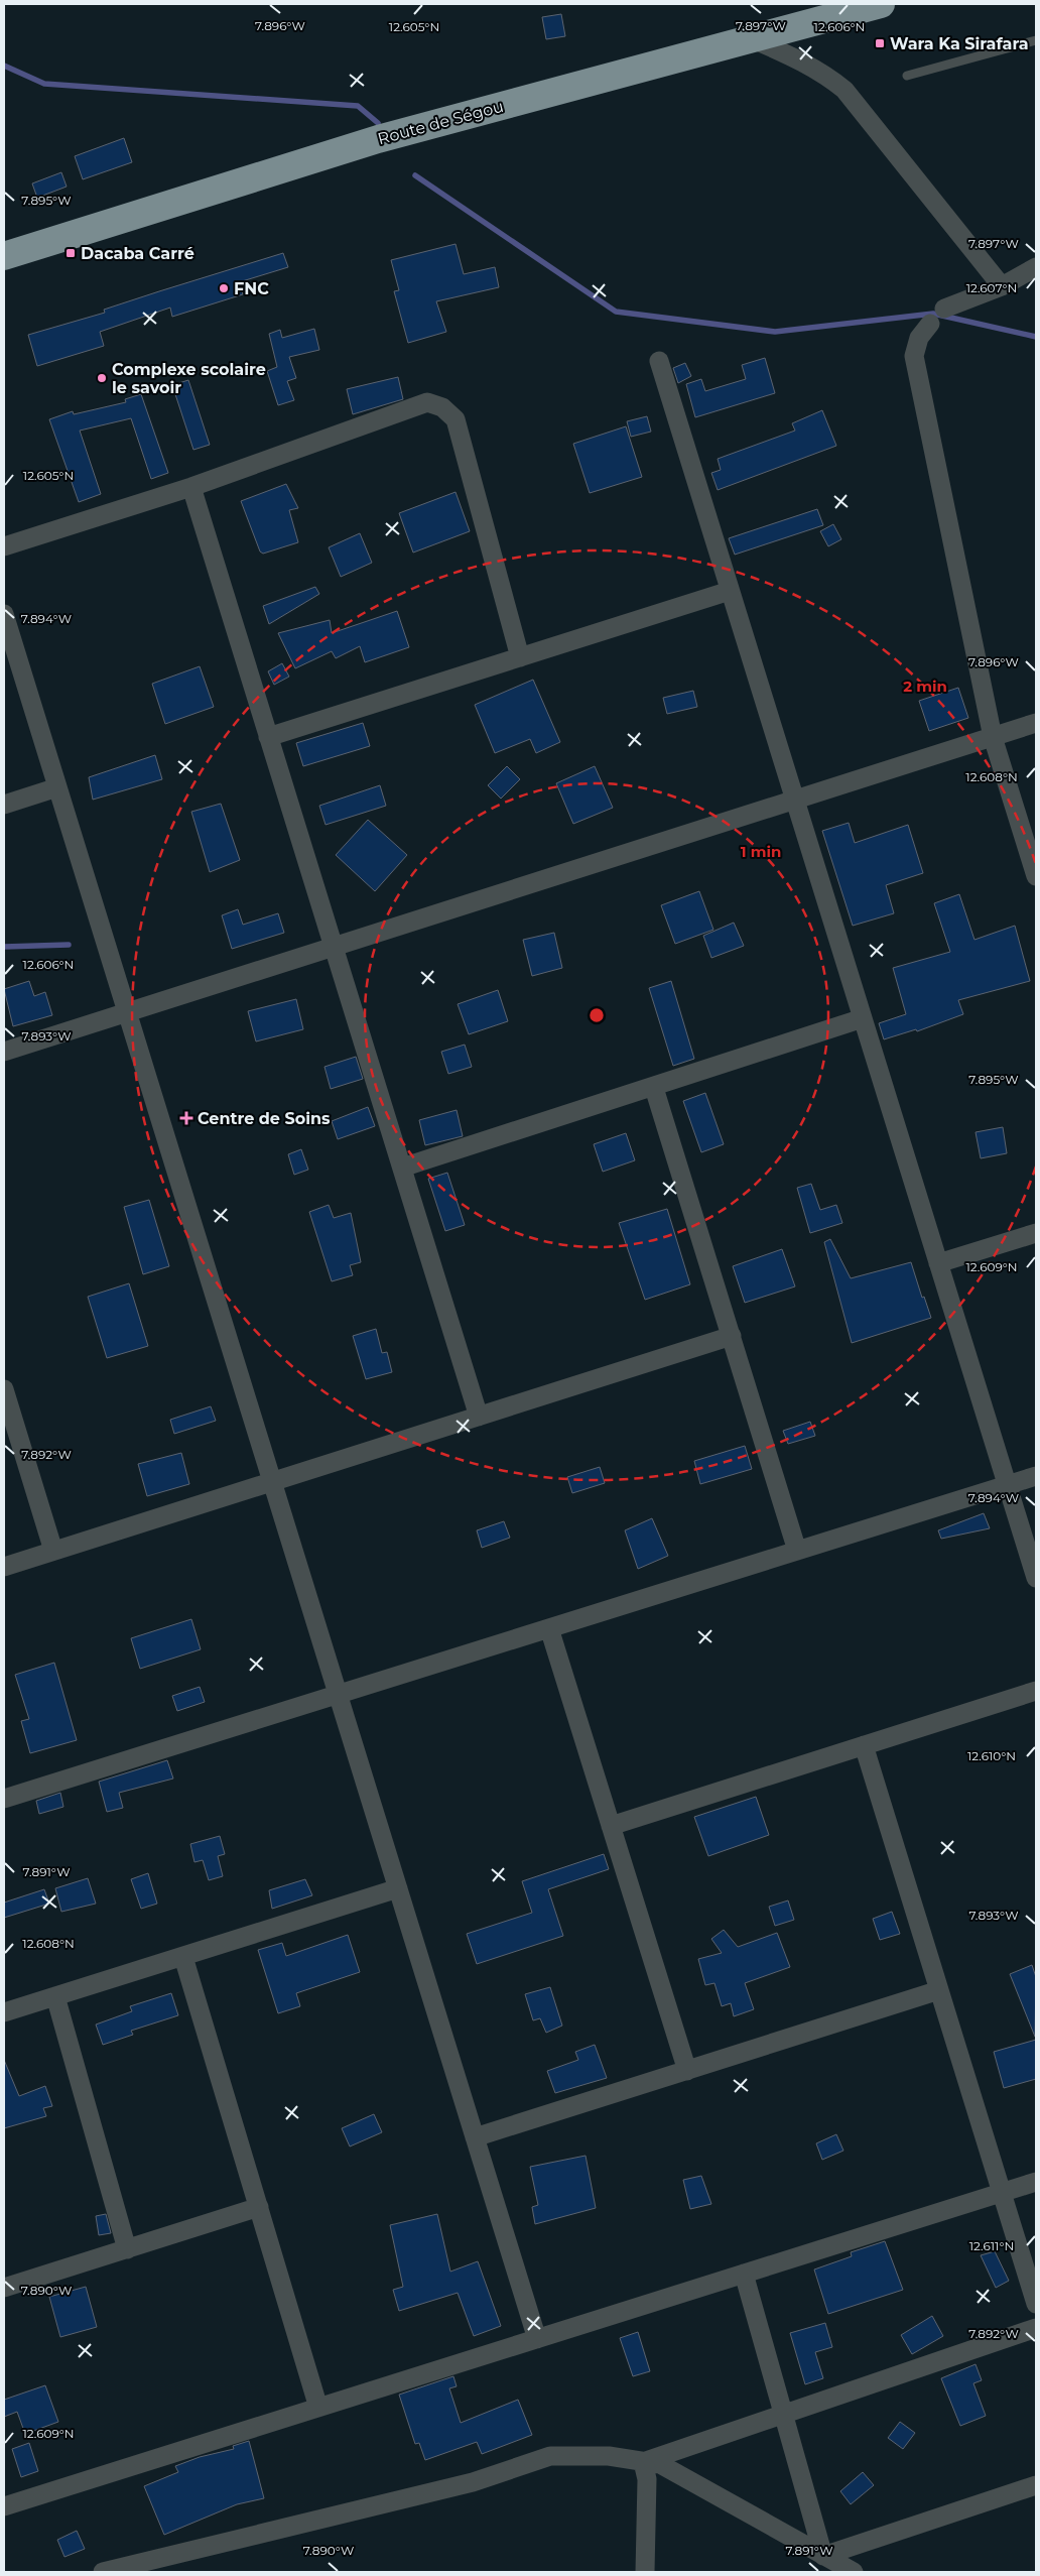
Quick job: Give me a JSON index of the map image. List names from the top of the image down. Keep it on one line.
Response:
{"streets":{"highway":["Route de Ségou"]},"places":{"transit":["Wara Ka Sirafara","Dacaba Carré"],"other":["FNC","Complexe scolaire le savoir"],"health":["Centre de Soins"]},"coordinates":["7.896°W","7.897°W","12.605°N","12.606°N","7.895°W","12.607°N","7.894°W","12.608°N","7.893°W","12.609°N","7.892°W","12.610°N","7.891°W","12.611°N","7.890°W"],"rings":["2 min","1 min"]}
